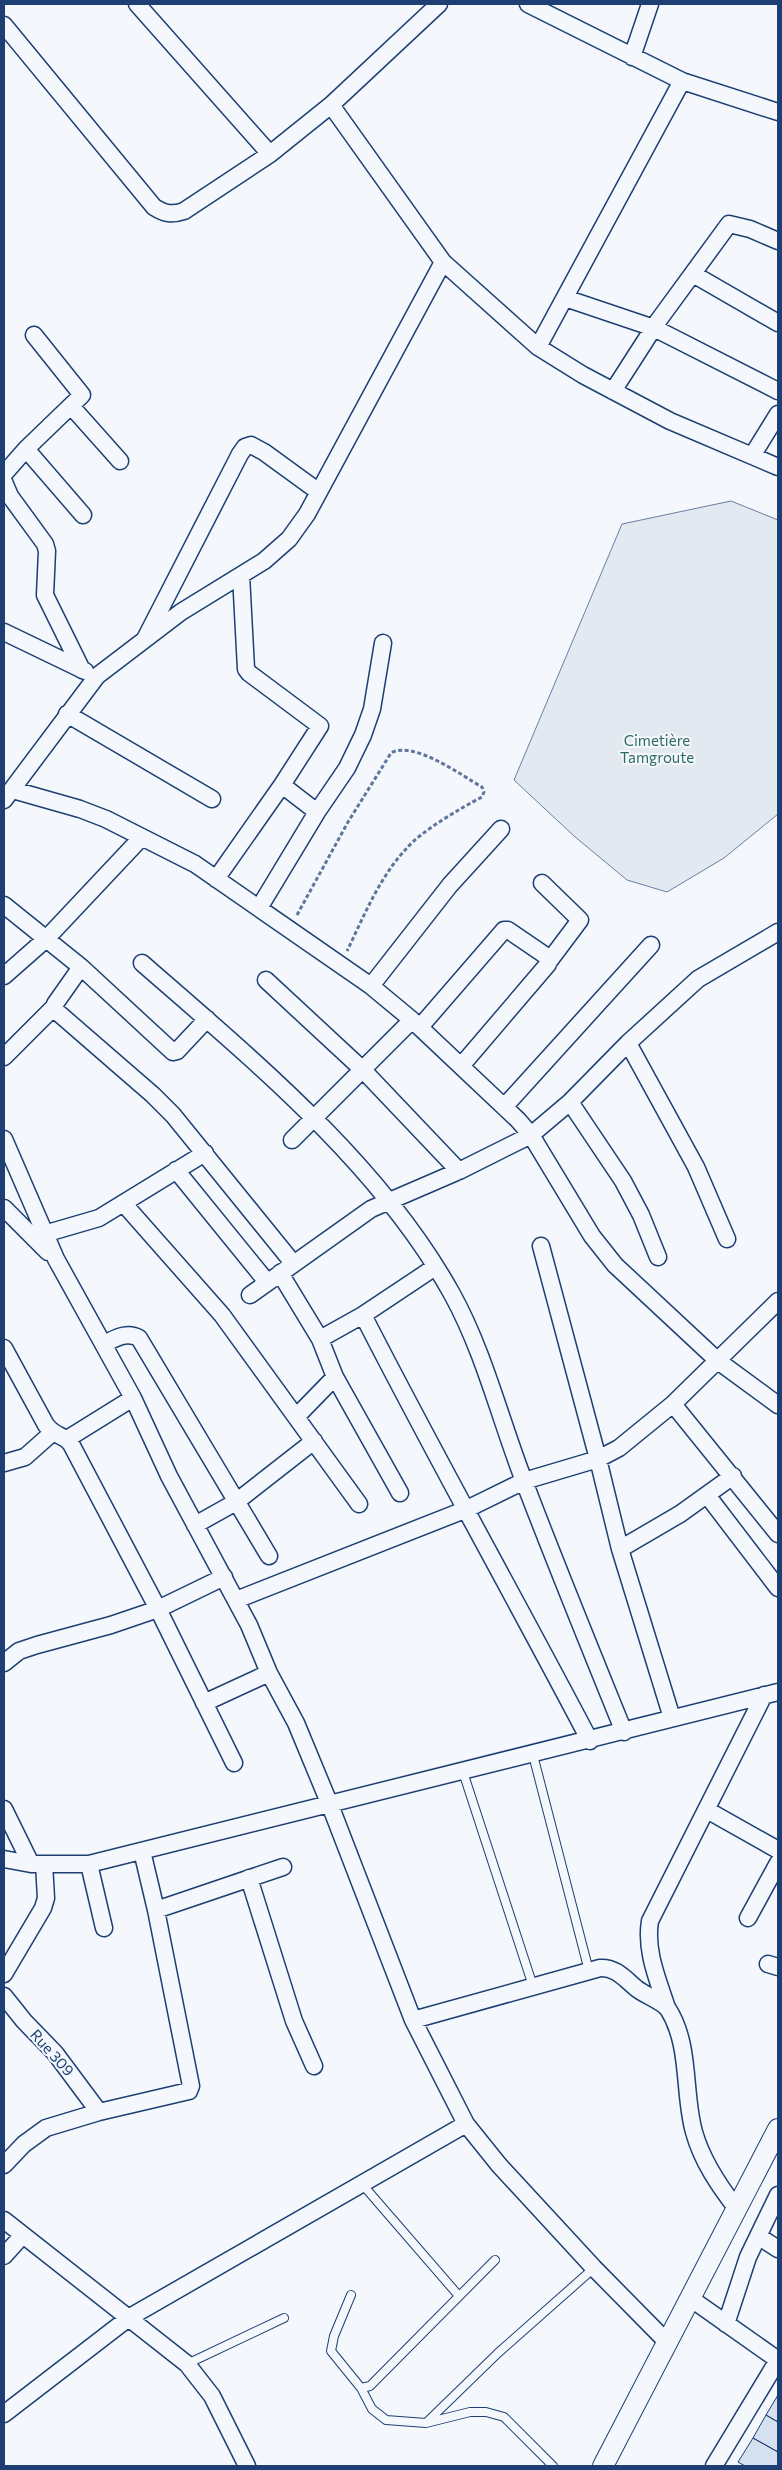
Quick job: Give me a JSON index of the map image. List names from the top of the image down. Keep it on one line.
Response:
{"streets":{"street":["Rue 309"]},"parks":["Cimetière Tamgroute"]}
